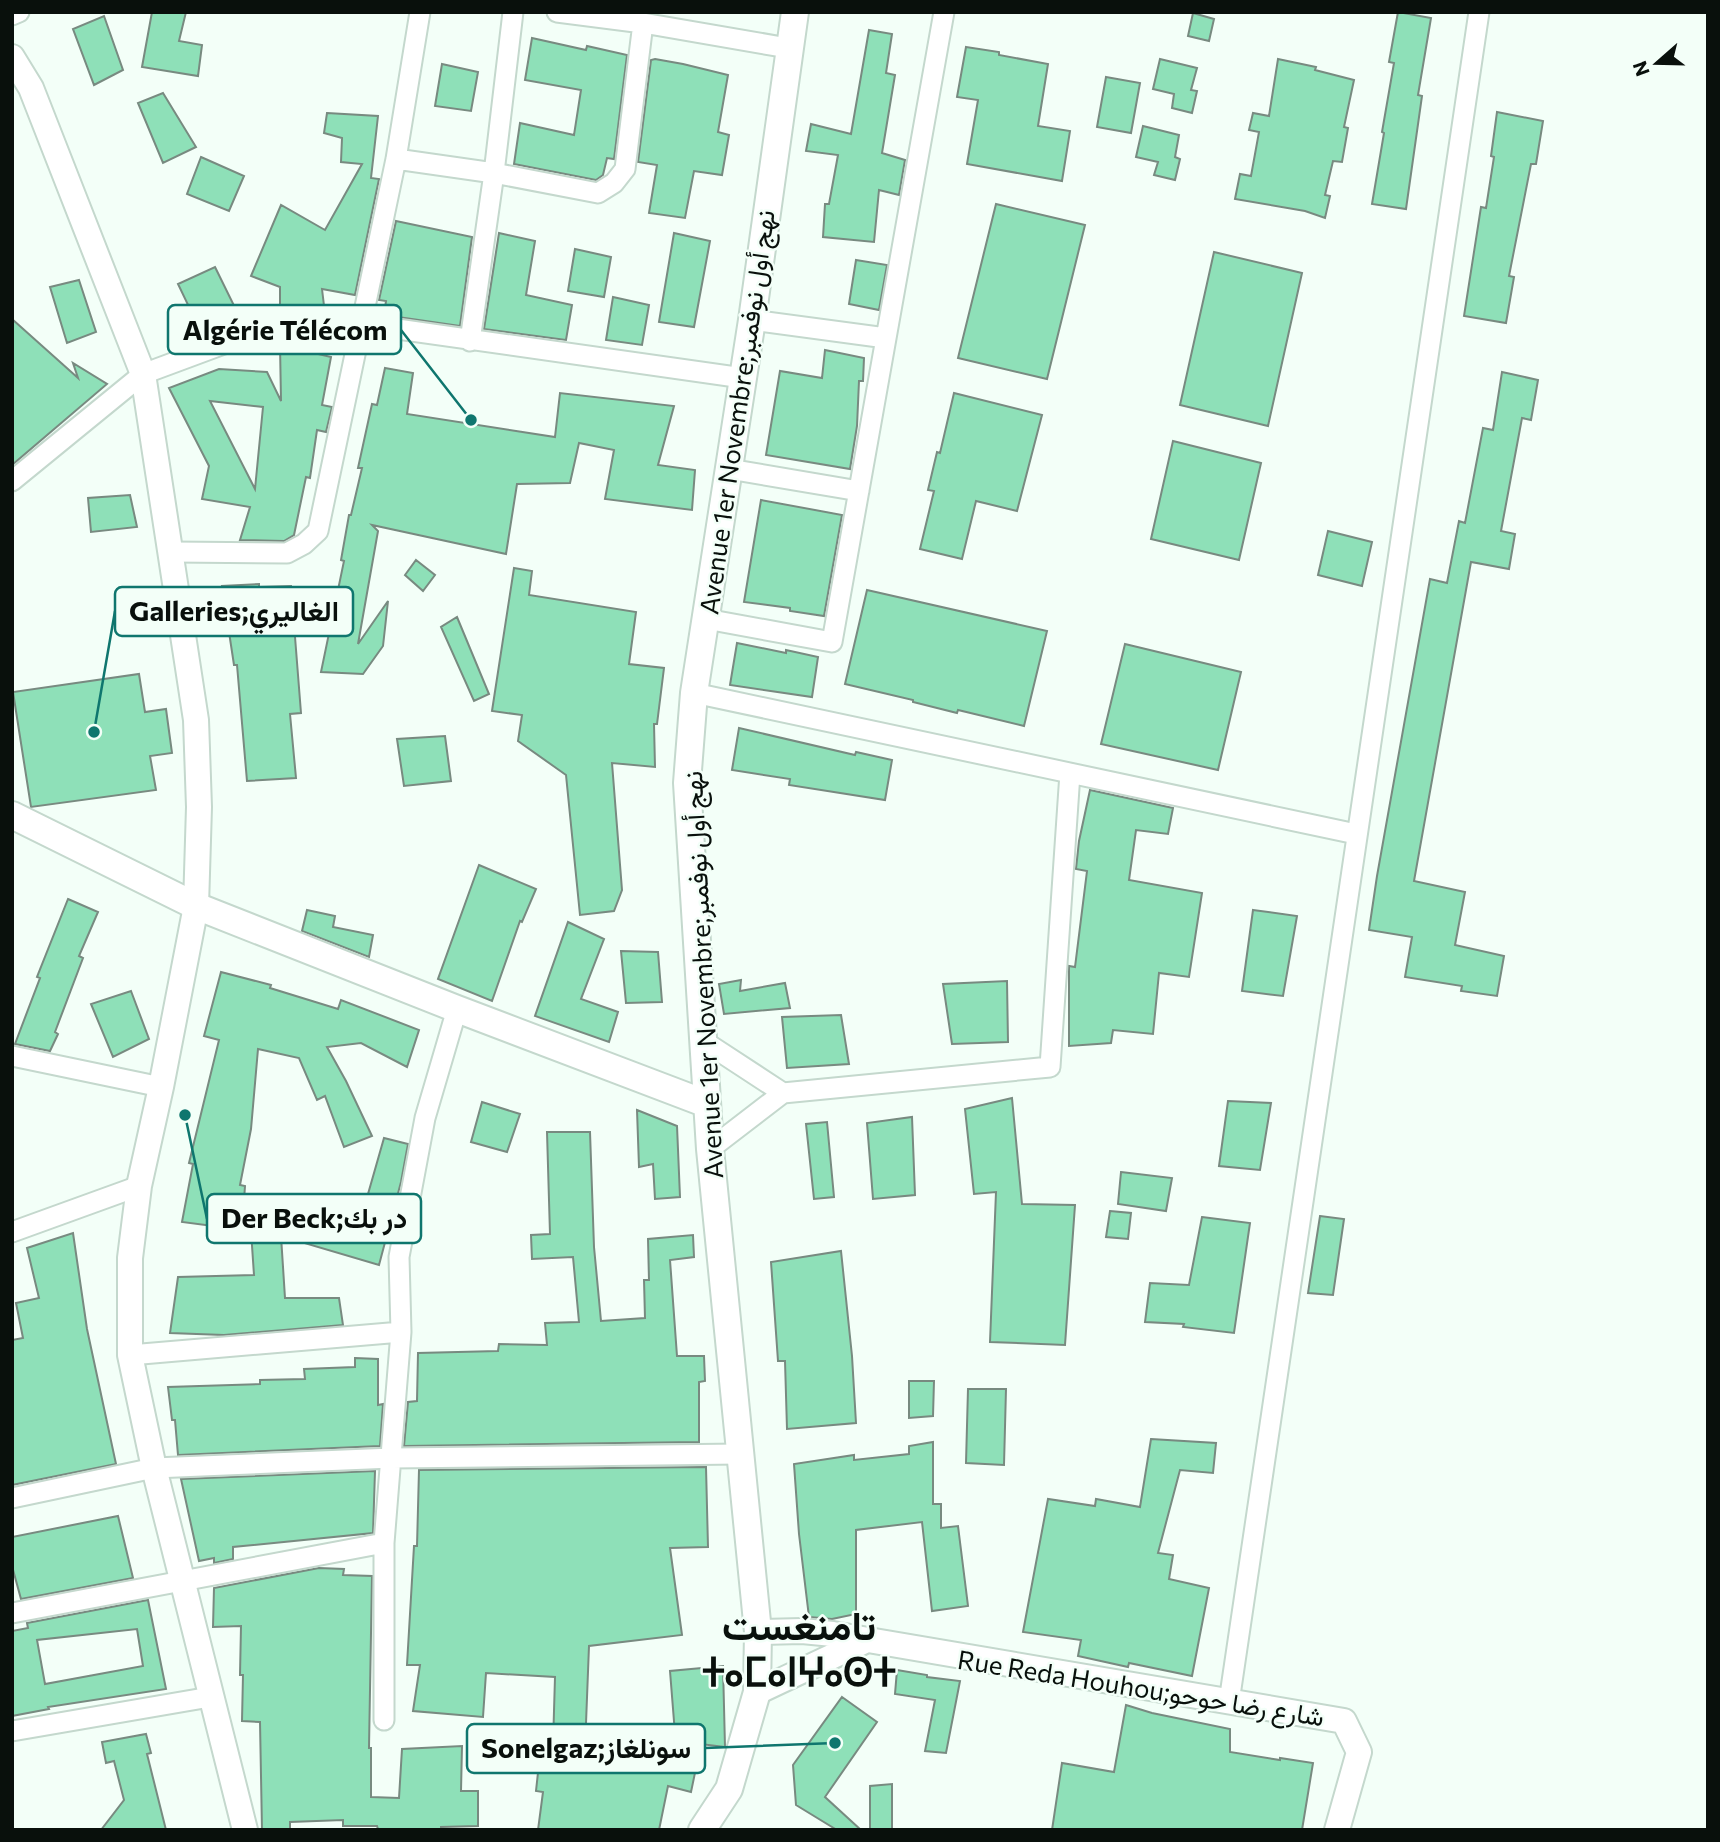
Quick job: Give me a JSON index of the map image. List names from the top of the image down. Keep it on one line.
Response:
{"streets":{"main road":["Avenue 1er Novembre;نهج أول نوفمبر"],"street":["Rue Reda Houhou;شارع رضا حوحو"]},"crossings":[["Avenue 1er Novembre;نهج أول نوفمبر","Rue Reda Houhou;شارع رضا حوحو"]],"districts":["تامنغست ⵜⴰⵎⴰⵏⵖⴰⵙⵜ"],"places":["Algérie Télécom","Galleries;الغاليري","Der Beck;در بك","Sonelgaz;سونلغاز"],"north":"left"}
